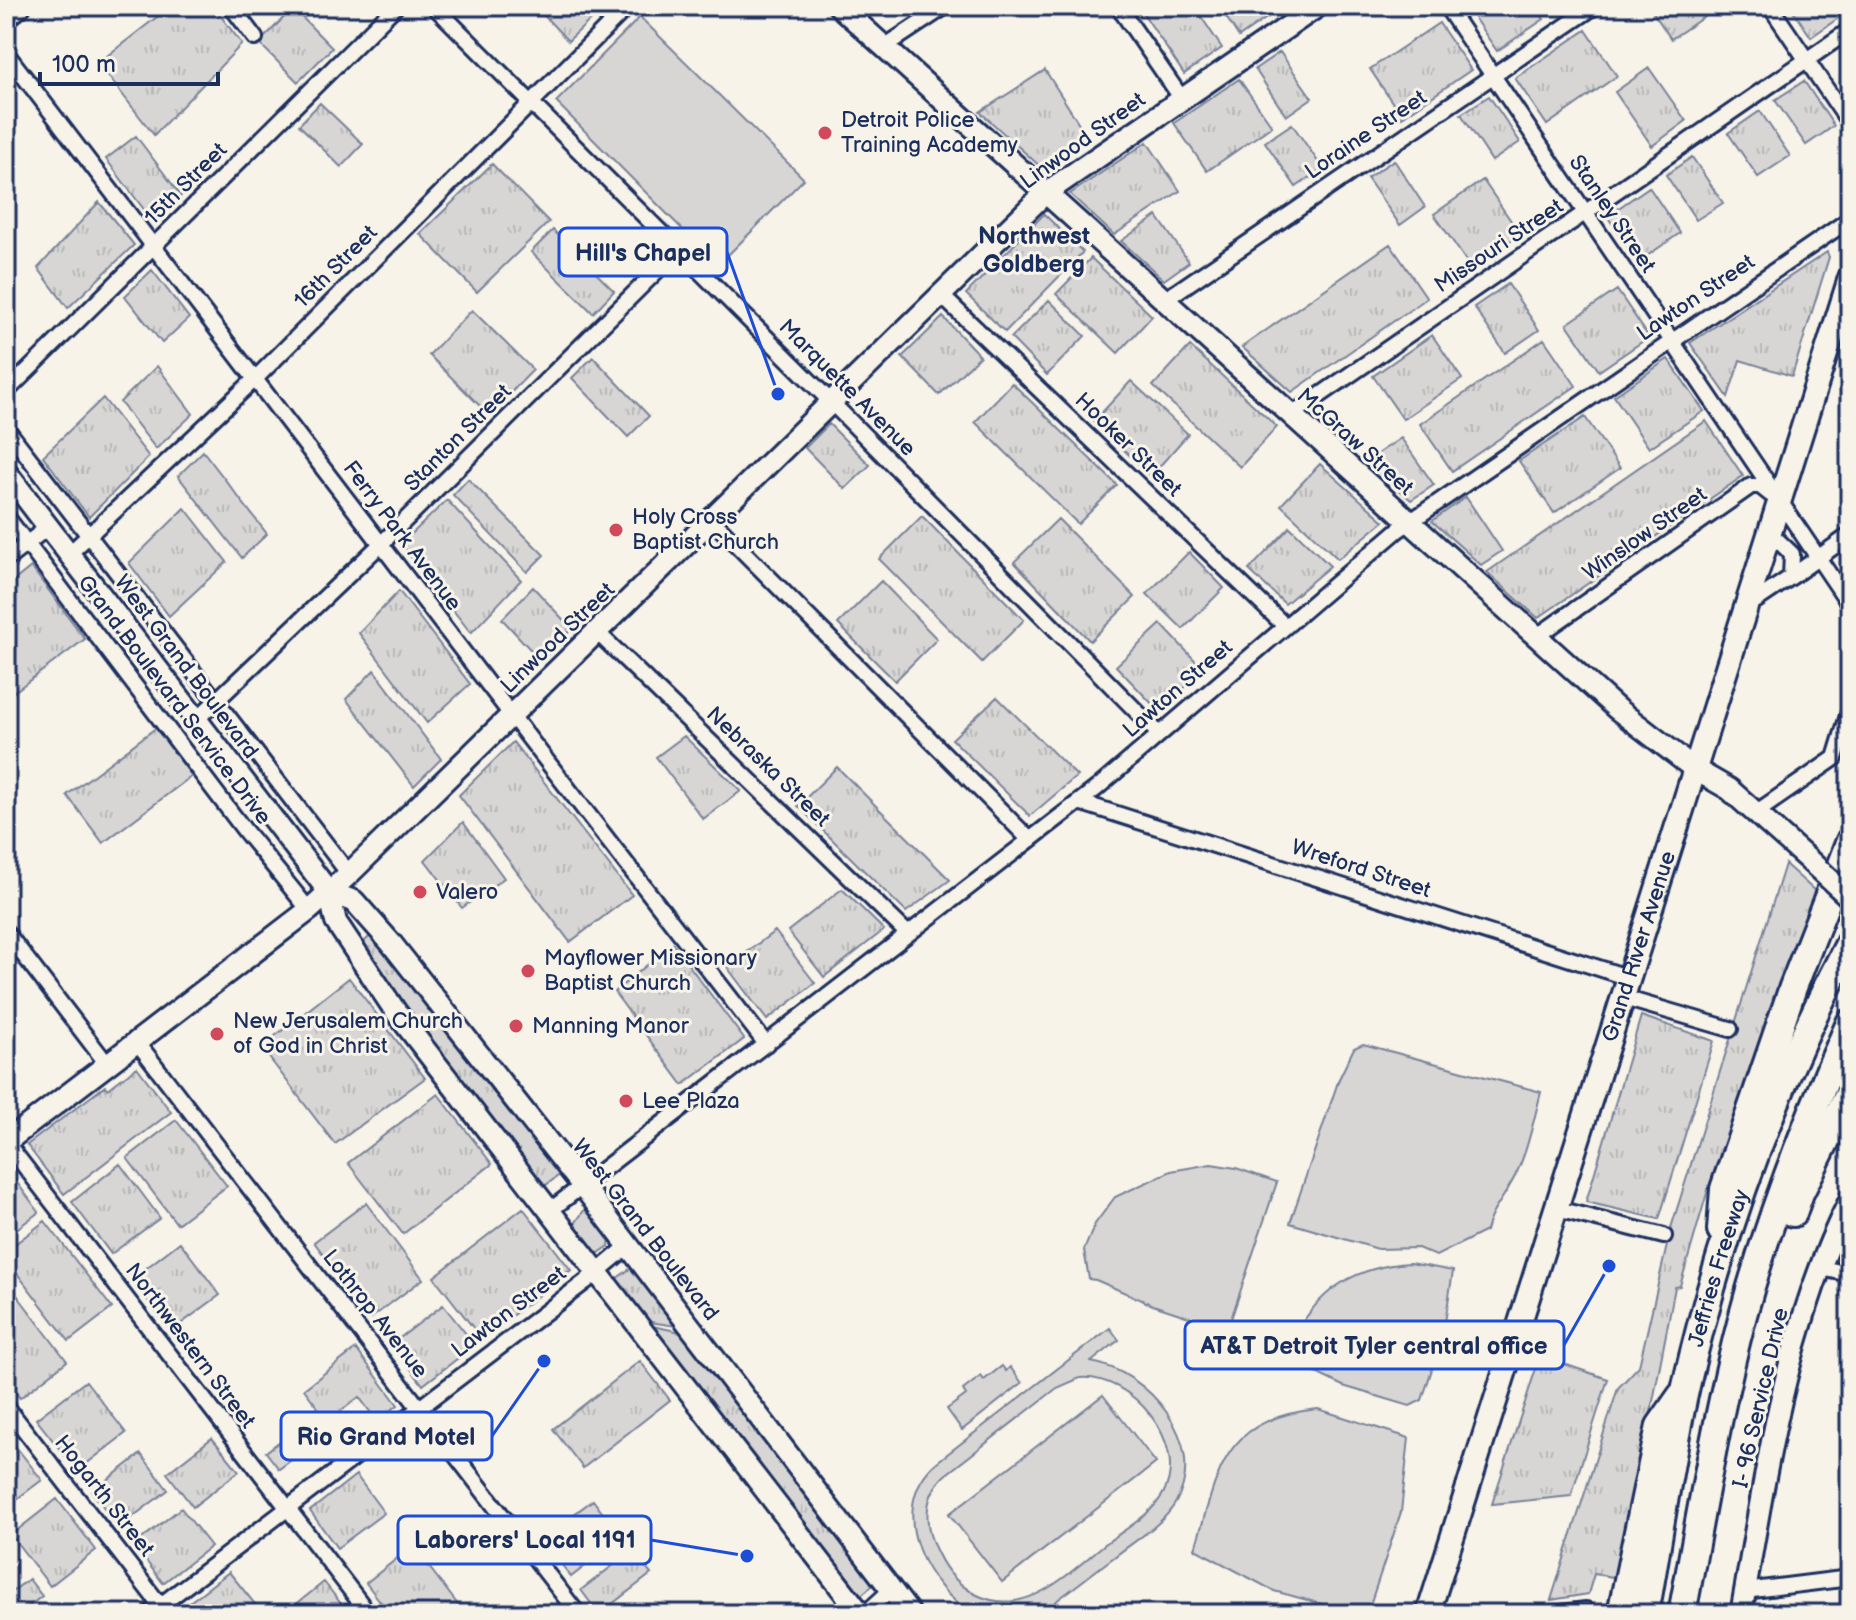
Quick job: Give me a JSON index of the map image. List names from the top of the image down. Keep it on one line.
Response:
{"streets":{"highway":["Jeffries Freeway"],"main road":["Grand River Avenue"],"street":["Loraine Street","Linwood Street","15th Street","Stanley Street","Missouri Street","16th Street","Lawton Street","Marquette Avenue","Stanton Street","McGraw Street","Hooker Street","Winslow Street","Ferry Park Avenue","West Grand Boulevard","Grand Boulevard Service Drive","Nebraska Street","Wreford Street","Lothrop Avenue","Northwestern Street","I- 96 Service Drive","Hogarth Street"]},"crossings":[["Loraine Street","Stanley Street"],["Loraine Street","McGraw Street"],["Linwood Street","Marquette Avenue"],["Linwood Street","McGraw Street"],["Linwood Street","Hooker Street"],["Linwood Street","Ferry Park Avenue"],["Linwood Street","West Grand Boulevard"],["Linwood Street","Grand Boulevard Service Drive"],["Linwood Street","Nebraska Street"],["Linwood Street","Lothrop Avenue"],["Linwood Street","Northwestern Street"],["15th Street","Ferry Park Avenue"],["Stanley Street","Missouri Street"],["Stanley Street","Lawton Street"],["Stanley Street","Winslow Street"],["Stanley Street","Grand River Avenue"],["Missouri Street","McGraw Street"],["16th Street","Marquette Avenue"],["16th Street","Ferry Park Avenue"],["16th Street","West Grand Boulevard"],["16th Street","Grand Boulevard Service Drive"],["Lawton Street","Marquette Avenue"],["Lawton Street","McGraw Street"],["Lawton Street","Hooker Street"],["Lawton Street","Ferry Park Avenue"],["Lawton Street","West Grand Boulevard"],["Lawton Street","Nebraska Street"],["Lawton Street","Wreford Street"],["Lawton Street","Lothrop Avenue"],["Lawton Street","Northwestern Street"],["Lawton Street","Hogarth Street"],["Marquette Avenue","Stanton Street"],["Stanton Street","Ferry Park Avenue"],["Stanton Street","West Grand Boulevard"],["Stanton Street","Grand Boulevard Service Drive"],["McGraw Street","Winslow Street"],["McGraw Street","Grand River Avenue"],["Winslow Street","Grand River Avenue"],["Wreford Street","Grand River Avenue"]],"districts":["Northwest Goldberg"],"places":["Detroit Police Training Academy","Hill's Chapel","Holy Cross Baptist Church","Valero","Mayflower Missionary Baptist Church","Manning Manor","New Jerusalem Church of God in Christ","Lee Plaza","AT&T Detroit Tyler central office","Rio Grand Motel","Laborers' Local 1191"],"scale_bar":"100 m"}
